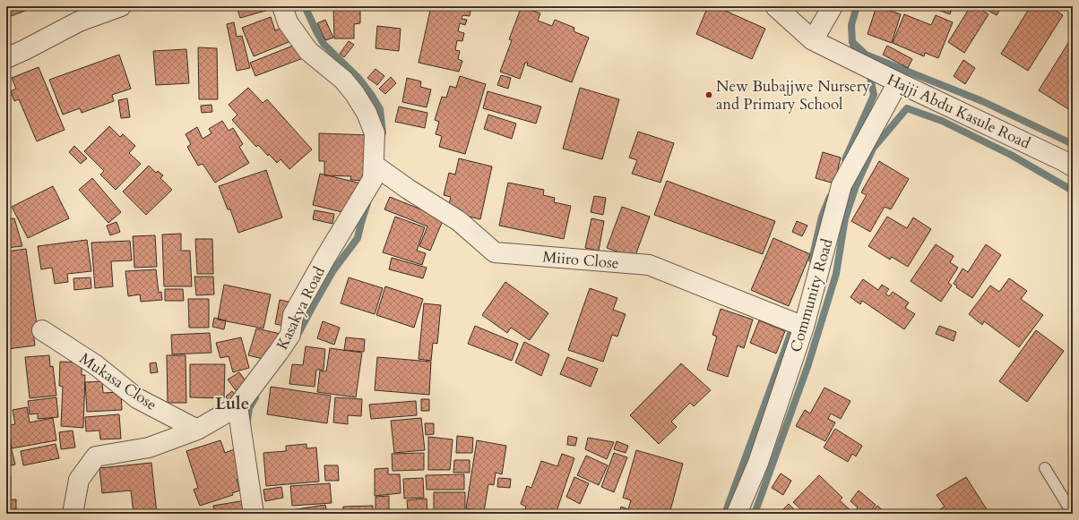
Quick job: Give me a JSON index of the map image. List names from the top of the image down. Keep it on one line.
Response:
{"streets":{"street":["Hajji Abdu Kasule Road","Miiro Close","Community Road","Kasakya Road","Mukasa Close"]},"crossings":[["Hajji Abdu Kasule Road","Community Road"],["Miiro Close","Community Road"],["Miiro Close","Kasakya Road"],["Kasakya Road","Mukasa Close"]],"districts":["Lule"],"places":["New Bubajjwe Nursery and Primary School"]}
